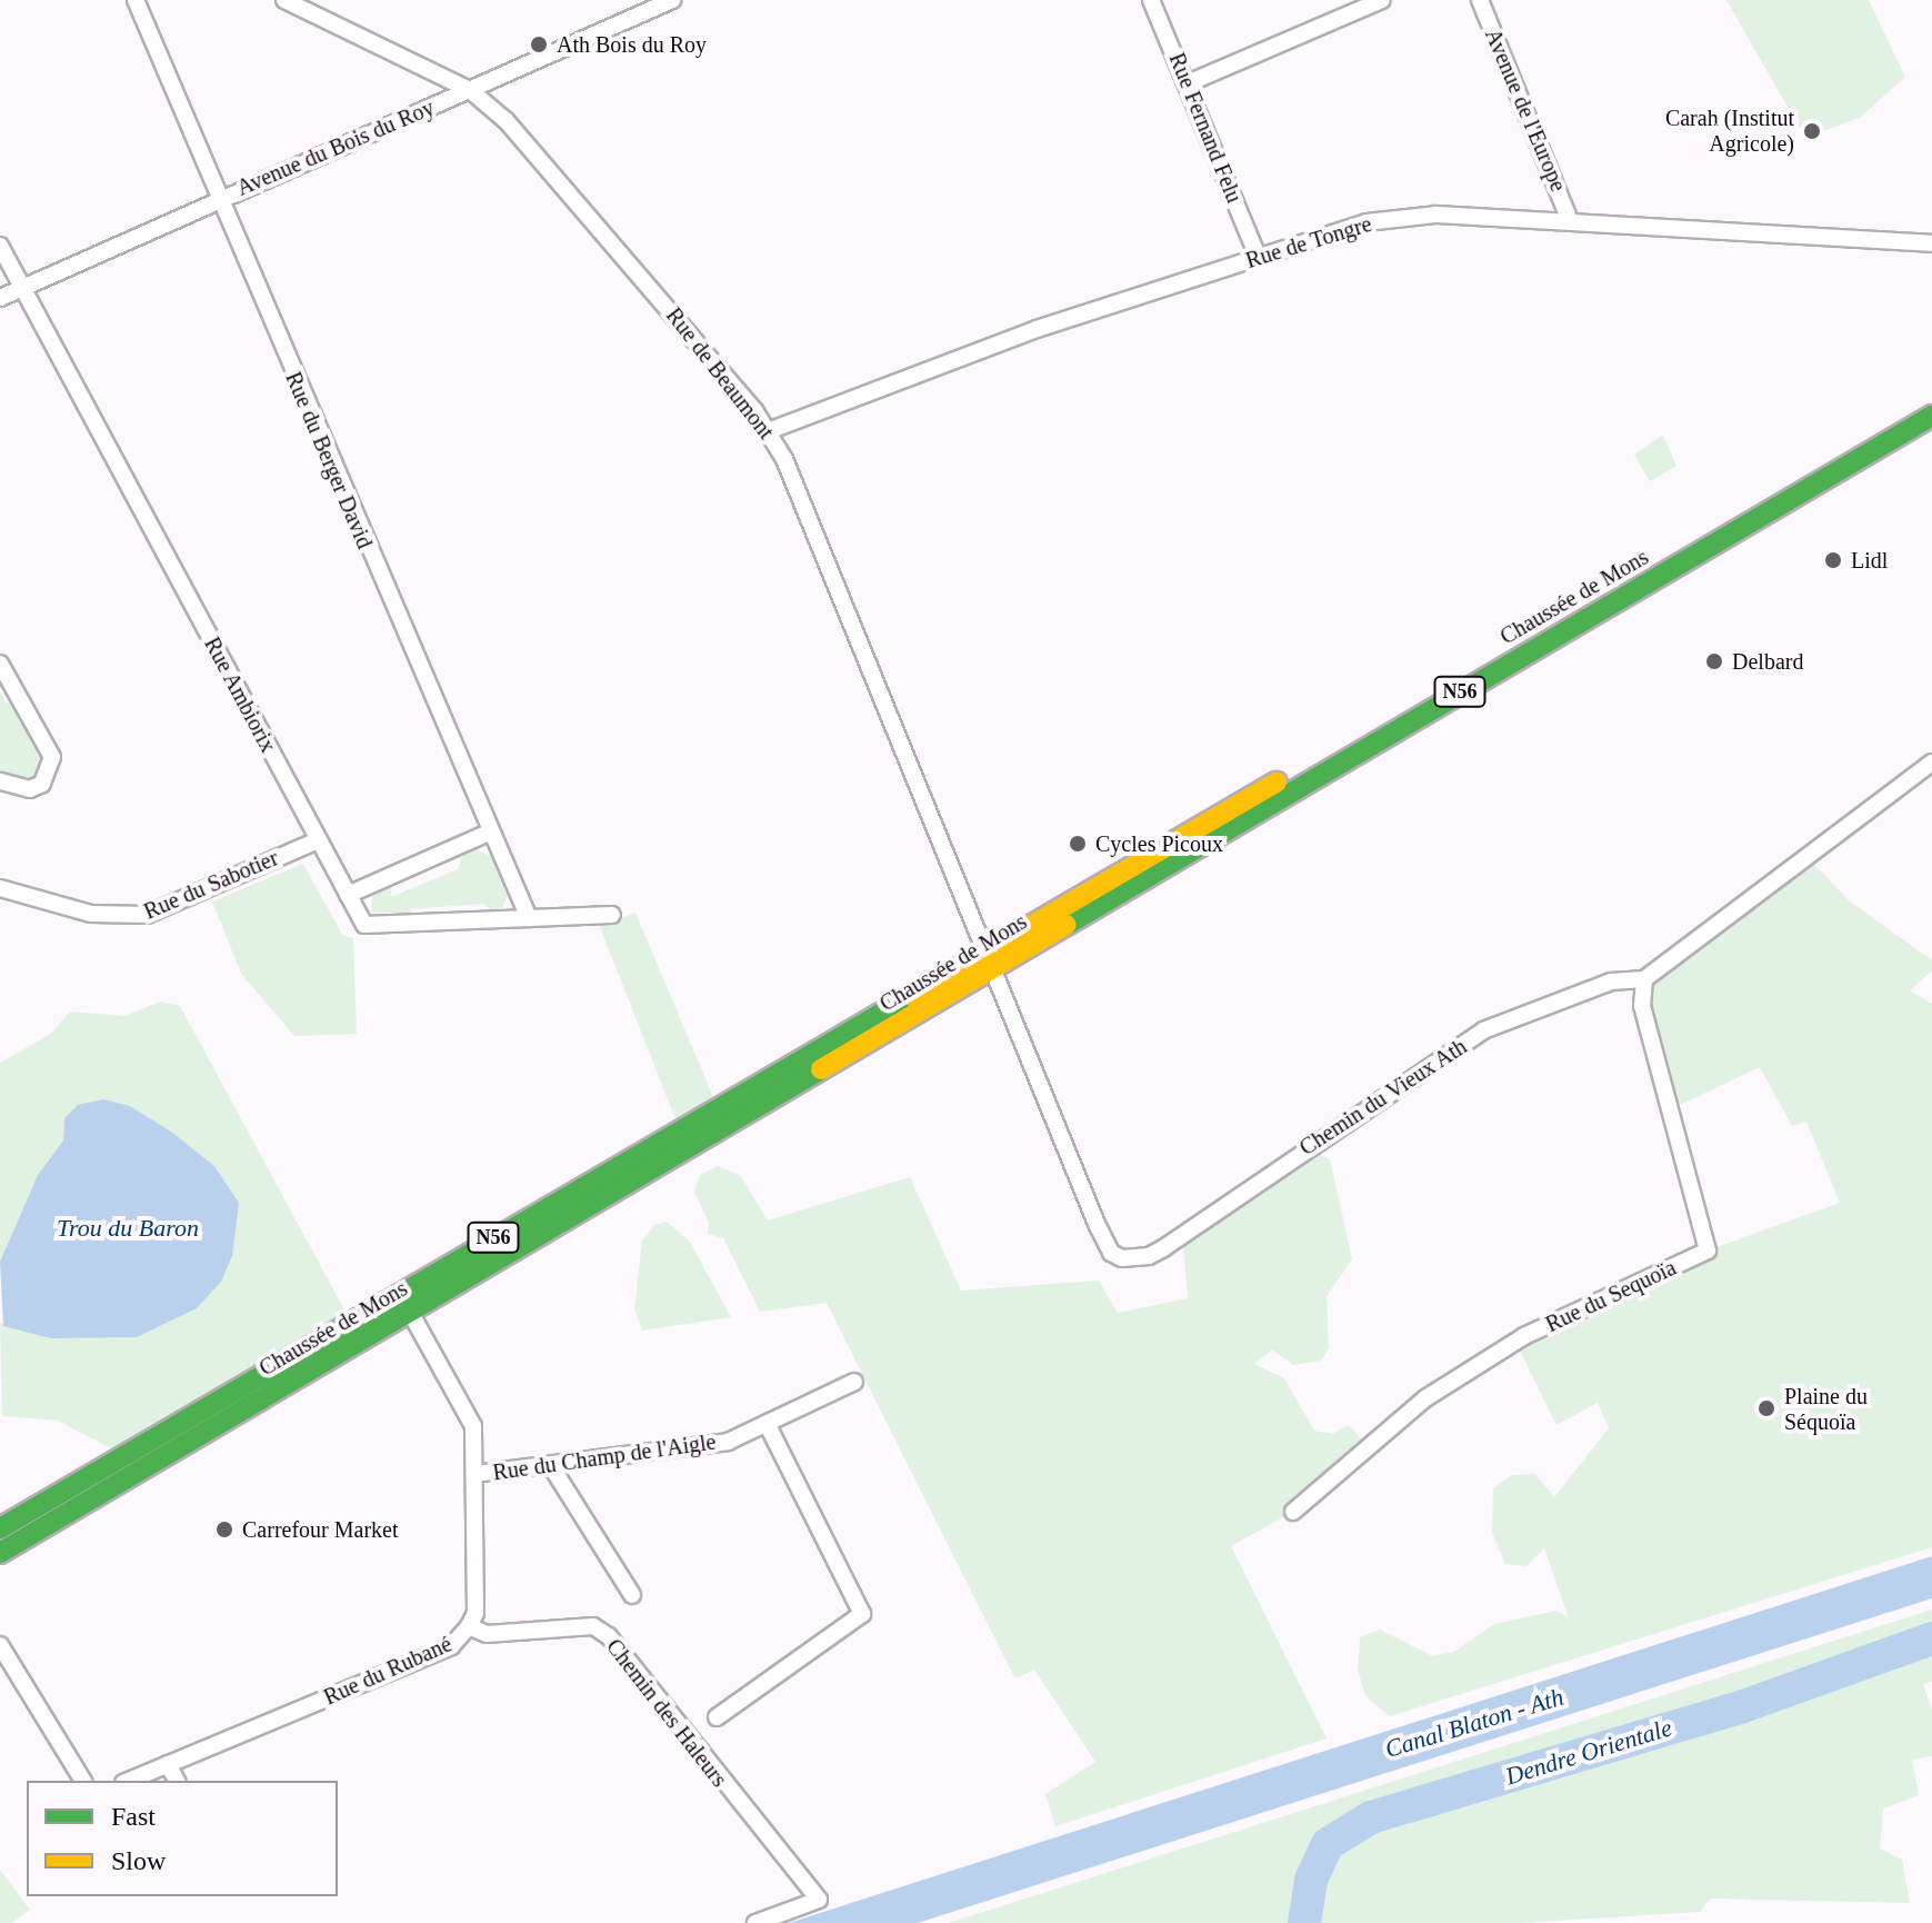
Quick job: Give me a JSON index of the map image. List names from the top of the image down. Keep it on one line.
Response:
{"streets":{"main road":["Chaussée de Mons","N56"],"street":["Avenue de l'Europe","Rue Fernand Felu","Avenue du Bois du Roy","Rue de Tongre","Rue de Beaumont","Rue du Berger David","Rue Ambiorix","Rue du Sabotier","Chemin du Vieux Ath","Rue du Sequoïa","Rue du Champ de l'Aigle","Rue du Rubané","Chemin des Haleurs"]},"crossings":[["Avenue de l'Europe","Rue de Tongre"],["Rue Fernand Felu","Rue de Tongre"],["Avenue du Bois du Roy","Rue de Beaumont"],["Avenue du Bois du Roy","Rue du Berger David"],["Avenue du Bois du Roy","Rue Ambiorix"],["Rue de Tongre","Rue de Beaumont"],["Rue de Beaumont","Chaussée de Mons"],["Rue de Beaumont","Chemin du Vieux Ath"],["Rue du Berger David","Rue Ambiorix"],["Chaussée de Mons","Chemin du Vieux Ath"],["Chaussée de Mons","Rue du Rubané"],["Rue Ambiorix","Rue du Sabotier"],["Chemin du Vieux Ath","Rue du Sequoïa"],["Rue du Champ de l'Aigle","Rue du Rubané"],["Rue du Rubané","Chemin des Haleurs"]],"water":["Trou du Baron","Canal Blaton - Ath","Dendre Orientale"],"places":["Ath Bois du Roy","Carah (Institut Agricole)","Lidl","Delbard","Cycles Picoux","Plaine du Séquoïa","Carrefour Market"],"legend":["Fast","Slow"]}
